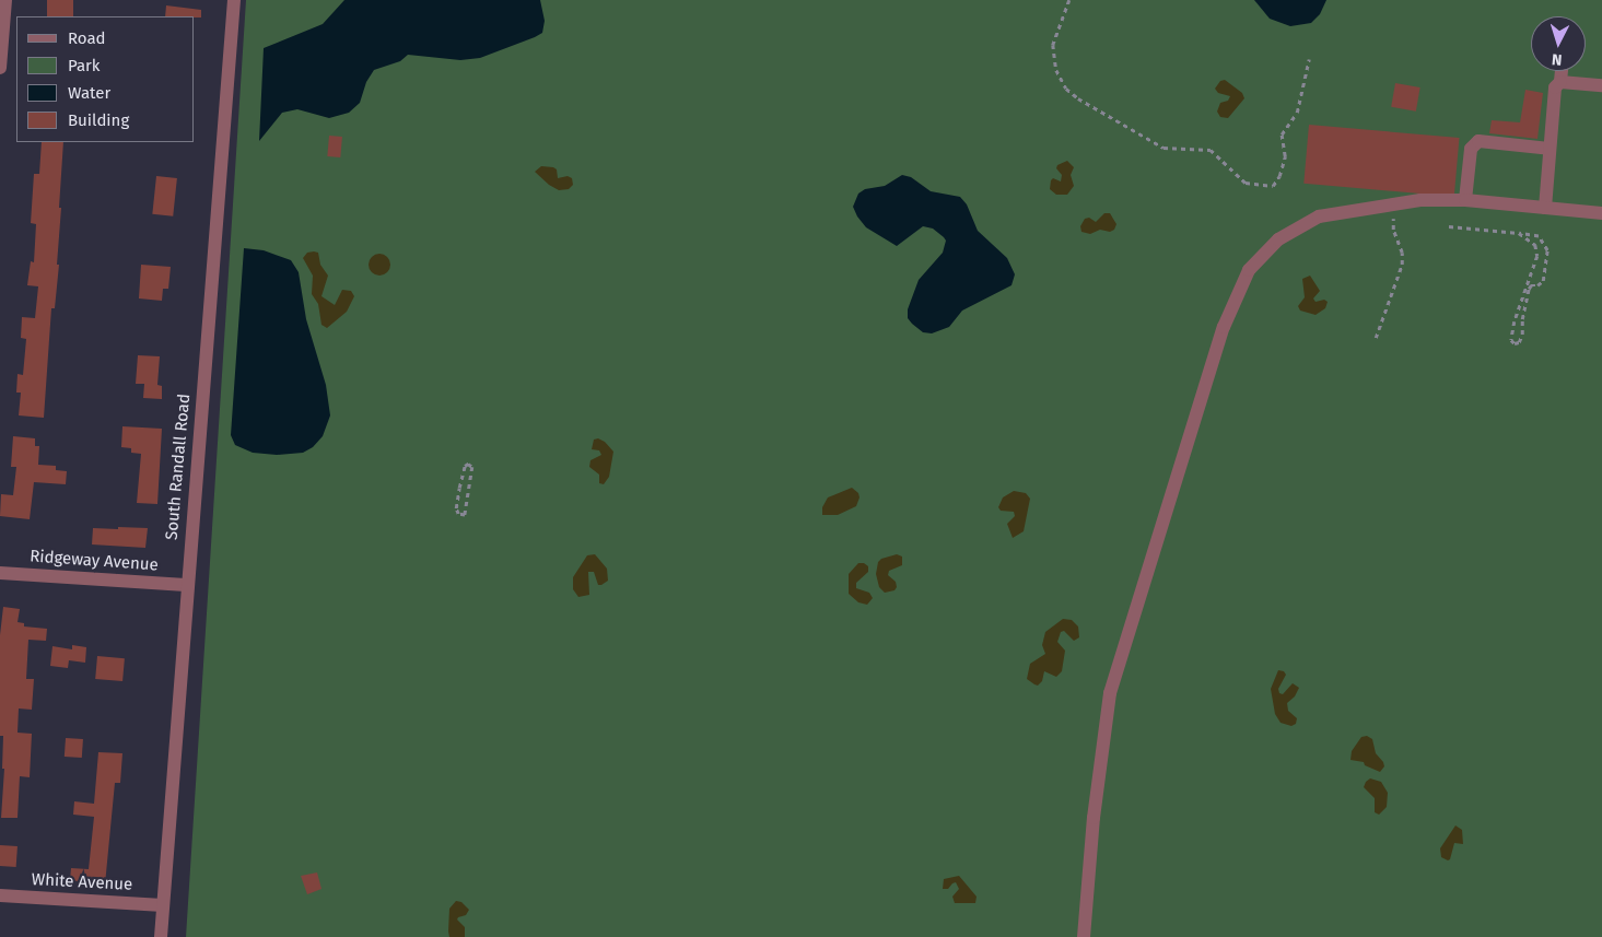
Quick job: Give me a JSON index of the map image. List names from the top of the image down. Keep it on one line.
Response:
{"streets":{"street":["South Randall Road","Ridgeway Avenue","White Avenue"]},"crossings":[["South Randall Road","Ridgeway Avenue"],["South Randall Road","White Avenue"]],"legend":["Road","Park","Water","Building"],"north":"bottom"}
